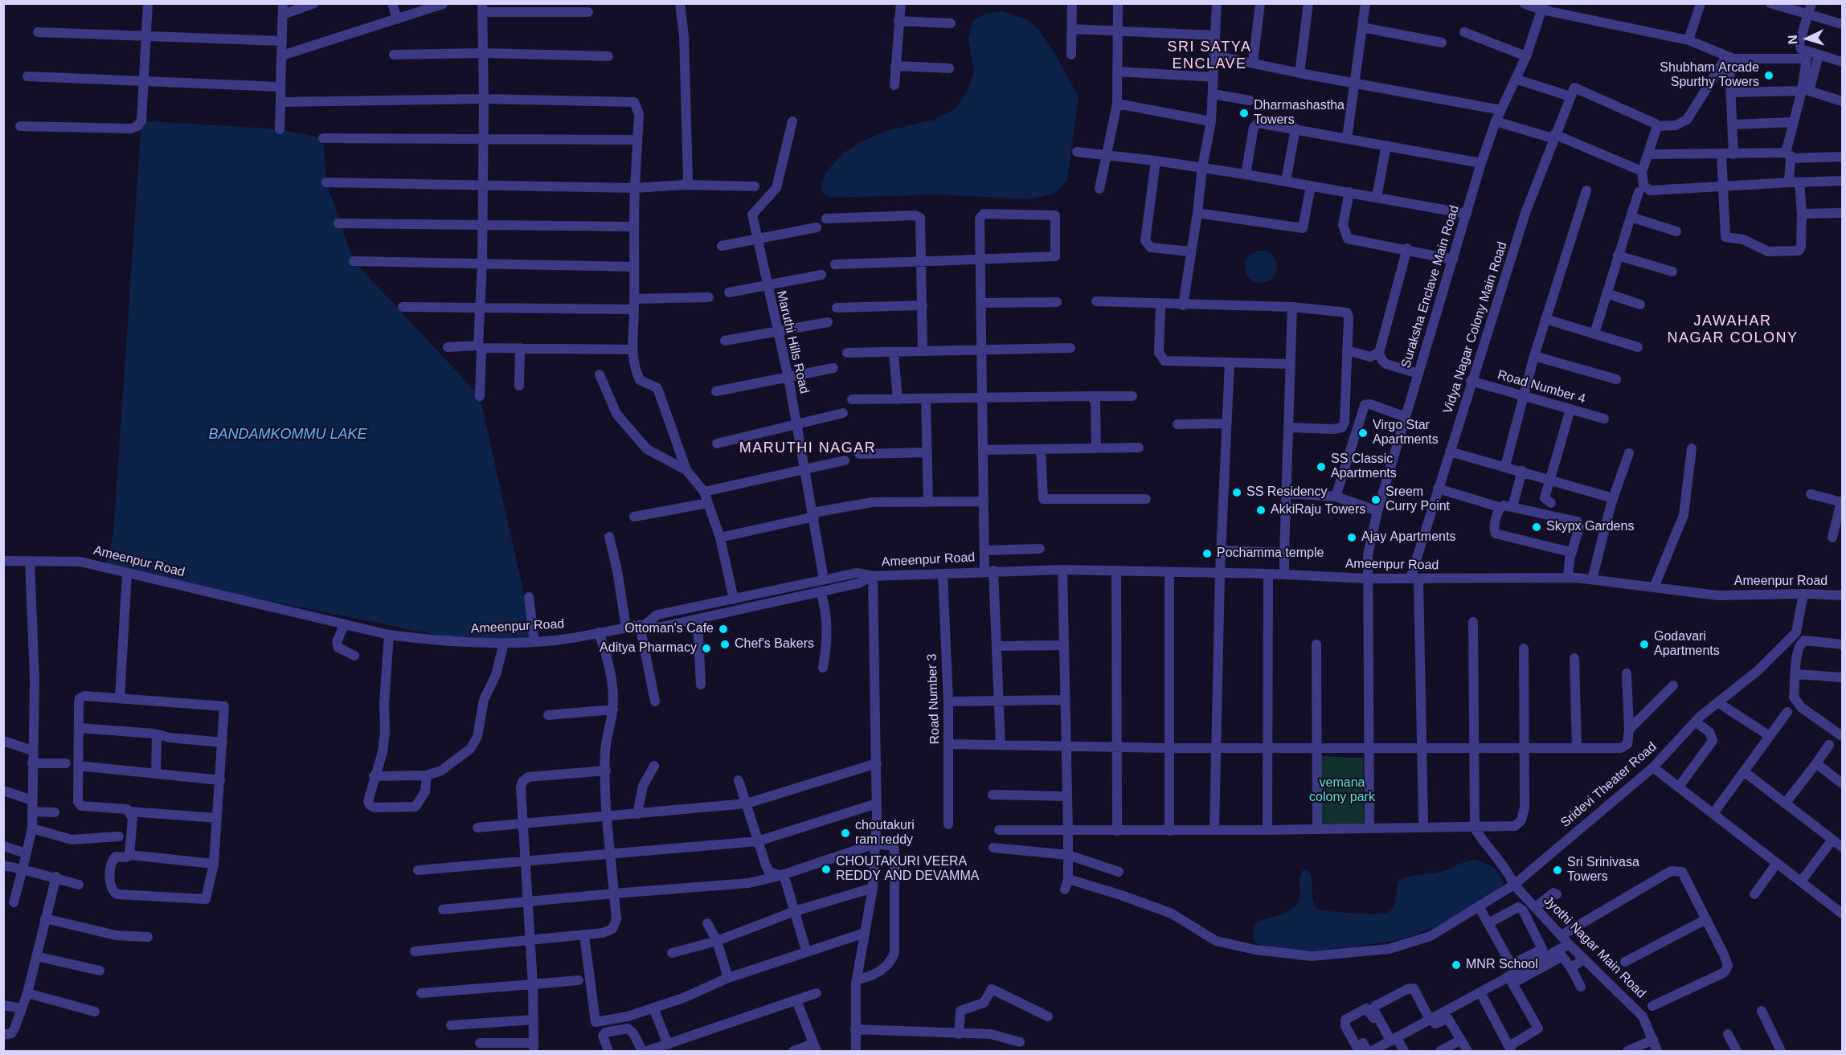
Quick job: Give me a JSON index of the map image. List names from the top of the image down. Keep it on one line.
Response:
{"streets":{"street":["Suraksha Enclave Main Road","Vidya Nagar Colony Main Road","Maruthi Hills Road","Road Number 4","Ameenpur Road","Road Number 3","Sridevi Theater Road","Jyothi Nagar Main Road"]},"crossings":[["Suraksha Enclave Main Road","Ameenpur Road"],["Vidya Nagar Colony Main Road","Road Number 4"],["Vidya Nagar Colony Main Road","Ameenpur Road"],["Ameenpur Road","Road Number 3"],["Ameenpur Road","Sridevi Theater Road"],["Sridevi Theater Road","Jyothi Nagar Main Road"]],"districts":["SRI SATYA ENCLAVE","JAWAHAR NAGAR COLONY","MARUTHI NAGAR"],"water":["BANDAMKOMMU LAKE"],"parks":["vemana colony park"],"places":["Shubham Arcade Spurthy Towers","Dharmashastha Towers","Virgo Star Apartments","SS Classic Apartments","SS Residency","Sreem Curry Point","AkkiRaju Towers","Skypx Gardens","Ajay Apartments","Pochamma temple","Ottoman's Cafe","Chef's Bakers","Godavari Apartments","Aditya Pharmacy","choutakuri ram reddy","CHOUTAKURI VEERA REDDY AND DEVAMMA","Sri Srinivasa Towers","MNR School"],"north":"left"}
